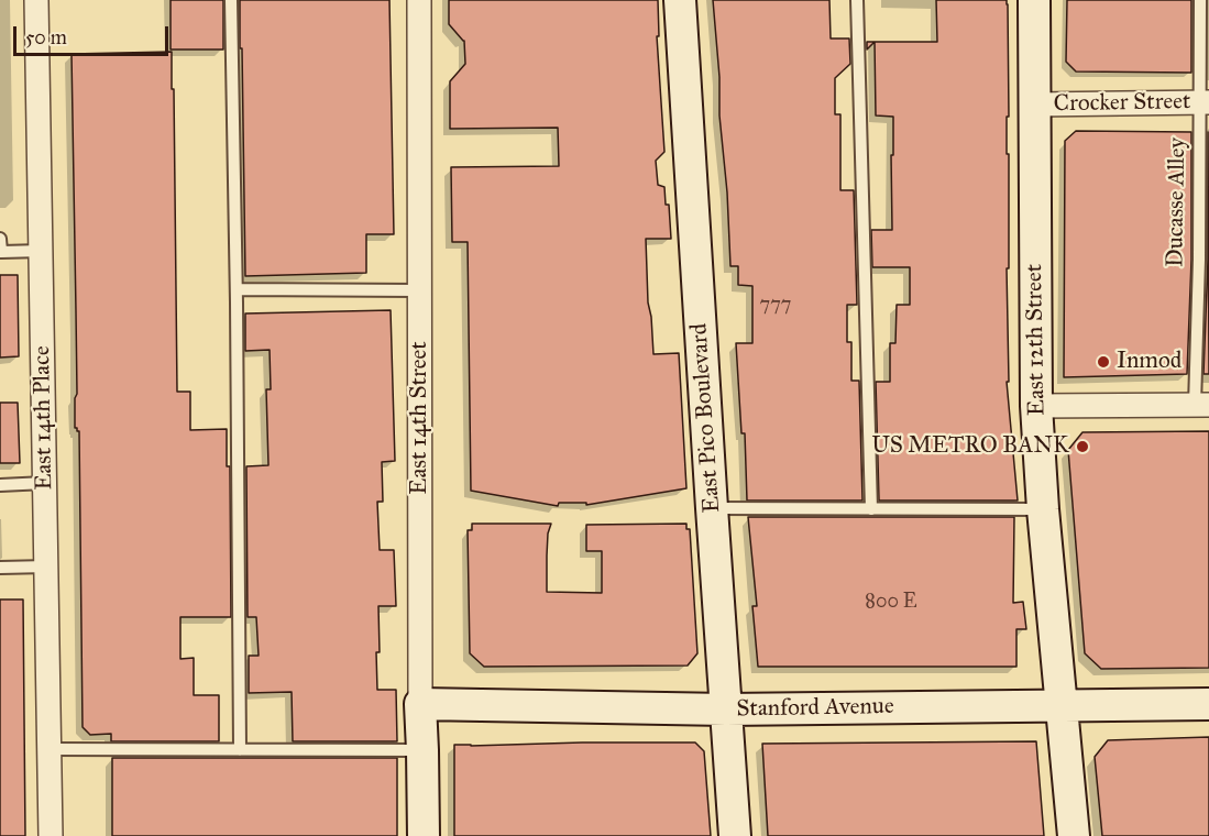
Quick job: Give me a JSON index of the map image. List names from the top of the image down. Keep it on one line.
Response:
{"streets":{"street":["Crocker Street","East 12th Street","East 14th Place","East 14th Street","East Pico Boulevard","Stanford Avenue"],"lane":["Ducasse Alley"]},"crossings":[["Crocker Street","Ducasse Alley"],["Crocker Street","East 12th Street"],["East 12th Street","Stanford Avenue"],["East 14th Street","Stanford Avenue"],["East Pico Boulevard","Stanford Avenue"]],"places":["Inmod","US METRO BANK"],"house_numbers":["777","800 E"],"scale_bar":"50 m"}
